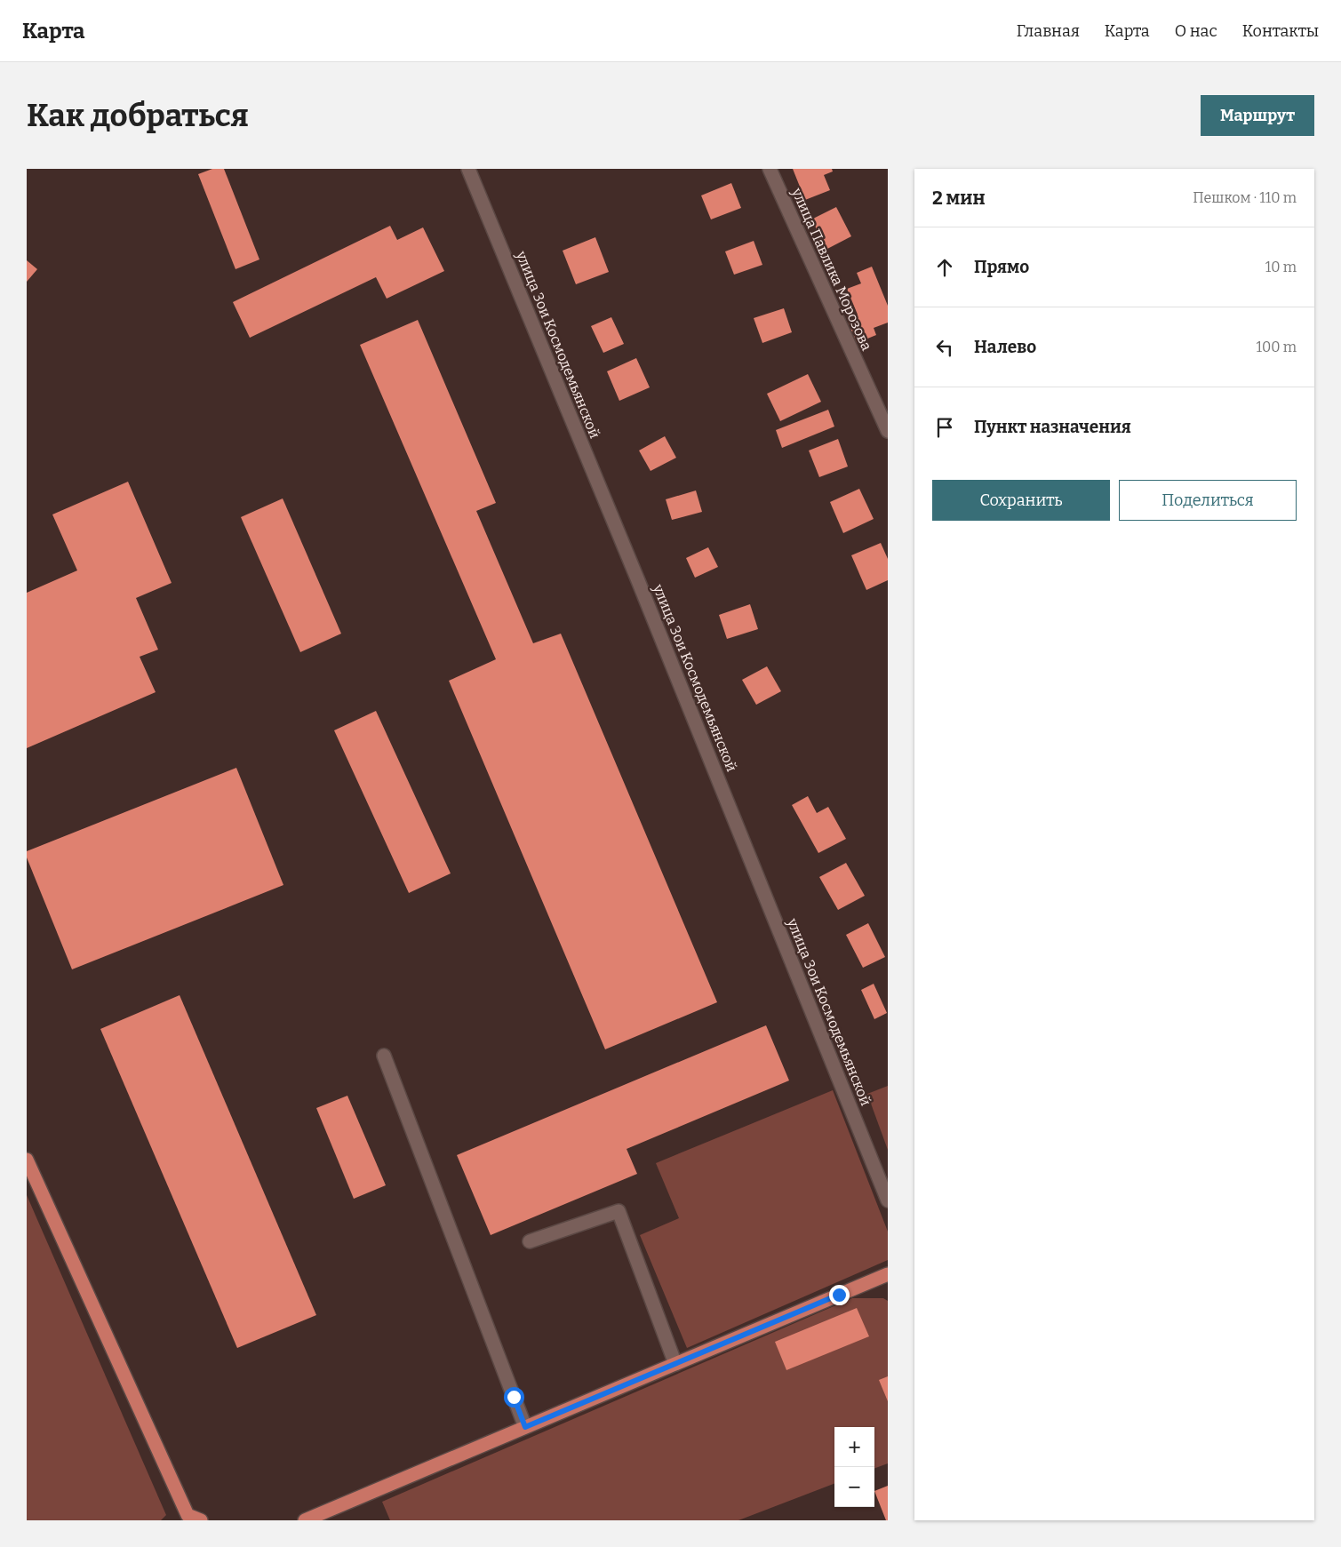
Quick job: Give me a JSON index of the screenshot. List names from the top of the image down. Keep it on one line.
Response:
{"streets":{"street":["улица Павлика Морозова","улица Зои Космодемьянской"]},"page":{"header":"Карта","nav":["Главная","Карта","О нас","Контакты"],"buttons":["Маршрут",["Сохранить","Поделиться"]],"title":"Как добраться","heading":["2 мин","Пешком · 110 m"],"list":[["Прямо","10 m"],["Налево","100 m"],"Пункт назначения"],"map_buttons":["+","−"]}}
